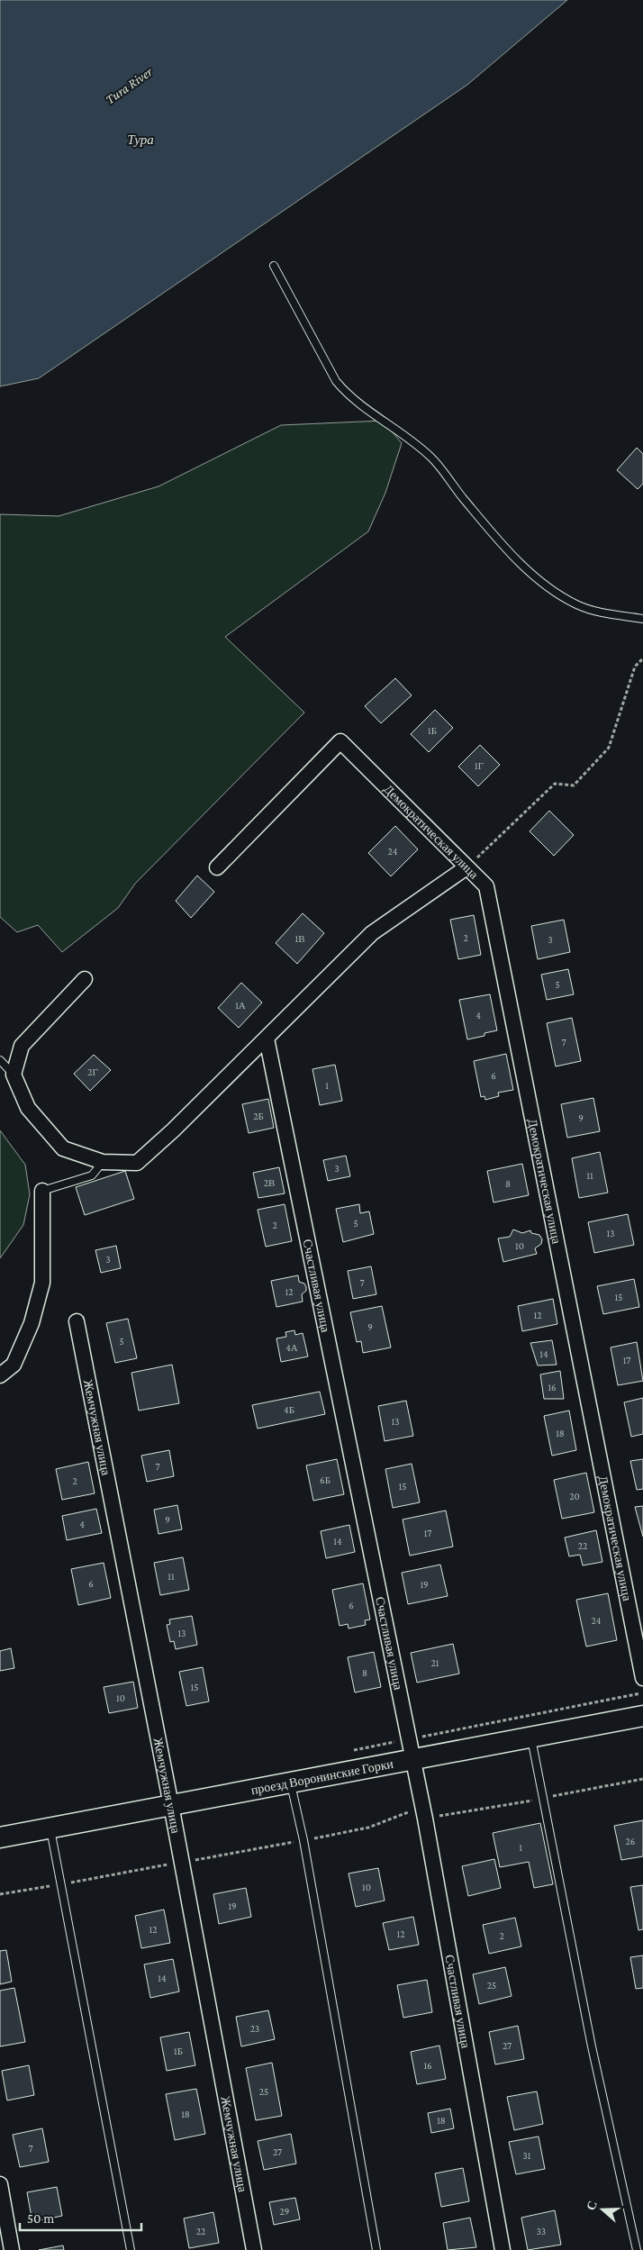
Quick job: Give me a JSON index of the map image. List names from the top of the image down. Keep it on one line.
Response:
{"streets":{"street":["Демократическая улица","Счастливая улица","Жемчужная улица","проезд Воронинские Горки"]},"crossings":[["Счастливая улица","проезд Воронинские Горки"],["Жемчужная улица","проезд Воронинские Горки"]],"water":["Tura River","Тура"],"house_numbers":["1Б","1Г","24","2","1В","3","5","1А","4","7","2Г","6","1","2Б","9","3","11","2В","8","5","2","13","10","3","7","12","15","12","9","5","4А","14","17","16","4Б","13","18","7","6Б","2","15","20","9","4","17","14","22","11","6","19","6","24","13","21","8","15","10","26","1","10","19","12","12","2","14","25","23","27","1Б","16","25","18","18","7","27","31","29","22","33"],"scale_bar":"50 m","north":"left"}
